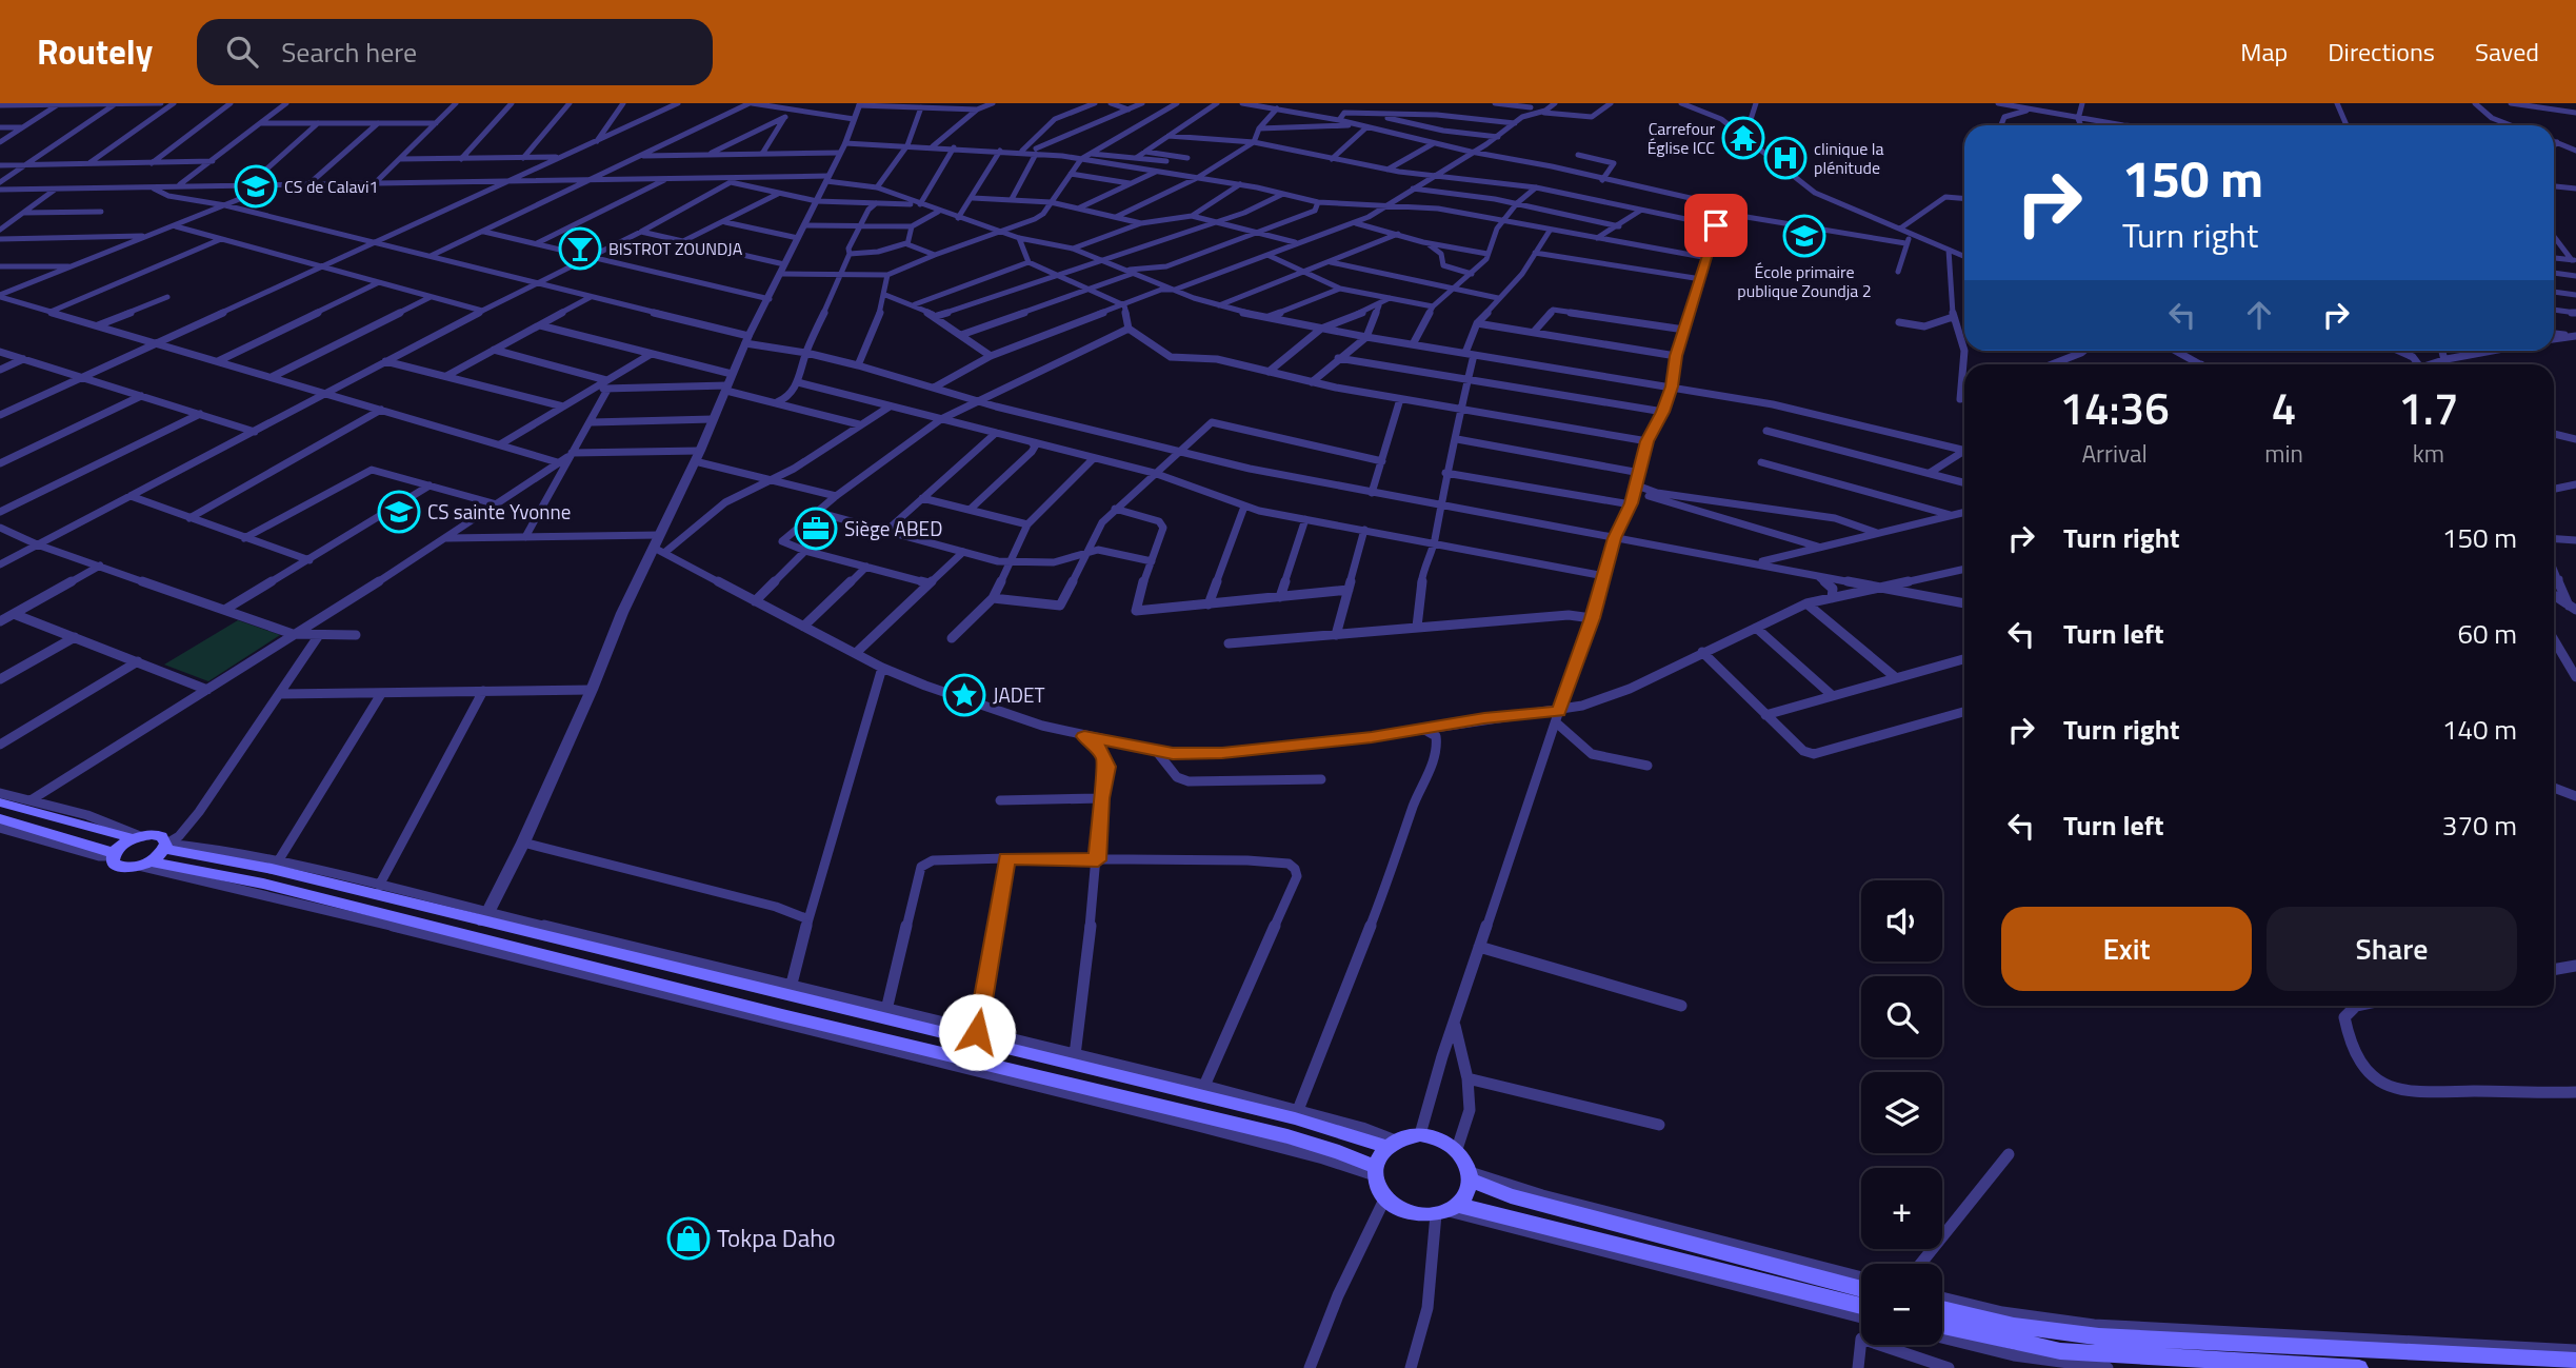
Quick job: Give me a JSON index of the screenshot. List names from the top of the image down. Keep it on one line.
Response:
{"places":{"temple":["Carrefour Église ICC"],"hospital":["clinique la plénitude"],"school or university":["CS de Calavi1","École primaire publique Zoundja 2","CS sainte Yvonne"],"bar":["BISTROT ZOUNDJA"],"office":["Siège ABED"],"place":["JADET"],"shop":["Tokpa Daho"]},"page":{"header":"Routely","search":"Search here","nav":["Map","Directions","Saved"],"turn":["150 m","Turn right"],"eta":["14:36","Arrival","4","min","1.7","km"],"list":[{"name":"Turn right","value":"150 m"},{"name":"Turn left","value":"60 m"},{"name":"Turn right","value":"140 m"},{"name":"Turn left","value":"370 m"}],"map_buttons":["+","−"],"buttons":["Exit","Share"]}}
